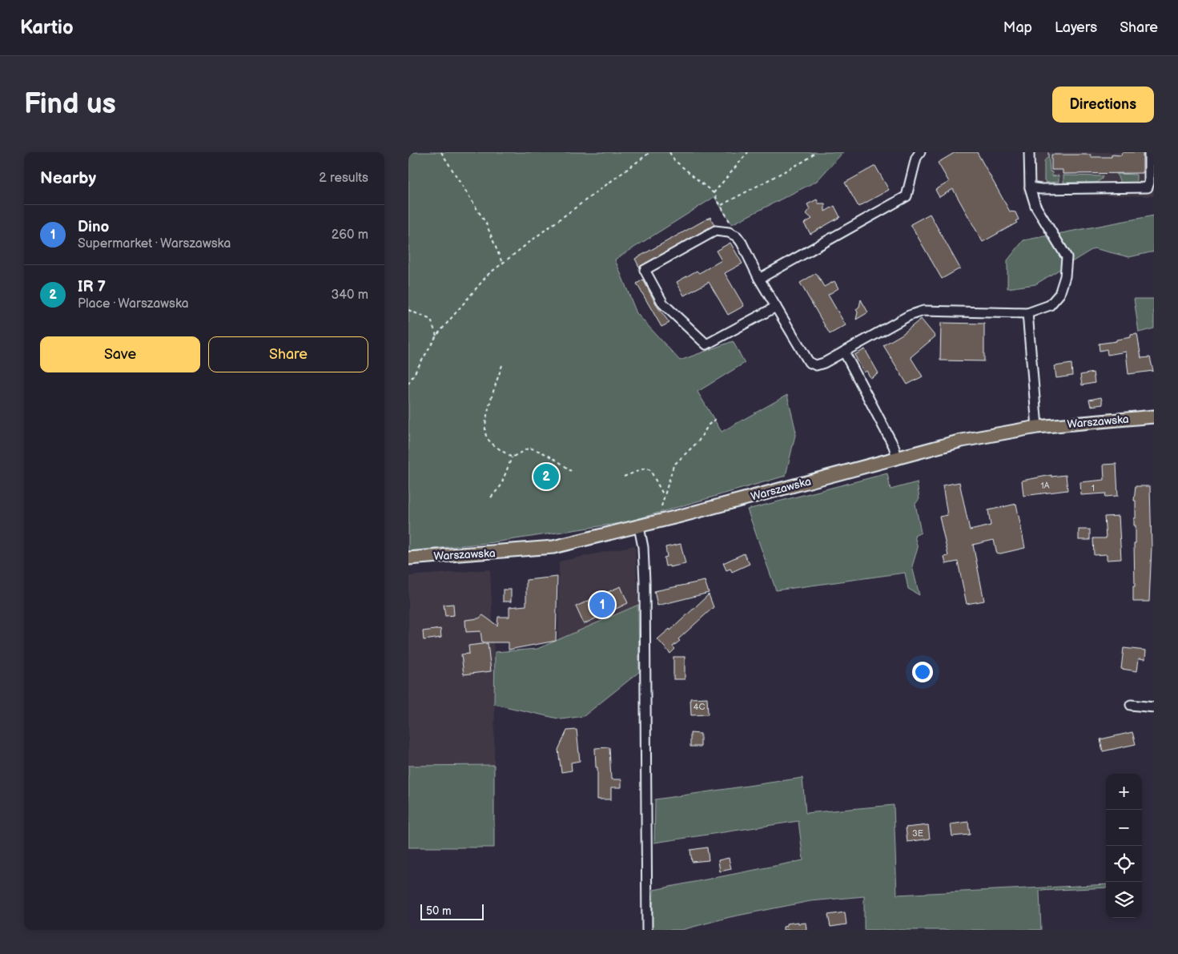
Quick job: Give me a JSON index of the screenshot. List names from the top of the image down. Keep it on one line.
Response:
{"streets":{"main road":["Warszawska"]},"house_numbers":["1A","1","4C","3E"],"scale_bar":"50 m","page":{"header":"Kartio","nav":["Map","Layers","Share"],"buttons":["Directions",["Save","Share"]],"title":"Find us","heading":["Nearby","2 results"],"list":[{"mark":"1","name":"Dino","note":"Supermarket · Warszawska","value":"260 m"},{"mark":"2","name":"IR 7","note":"Place · Warszawska","value":"340 m"}],"pins":["2","1"],"map_buttons":["+","−"],"scale":"50 m"}}
